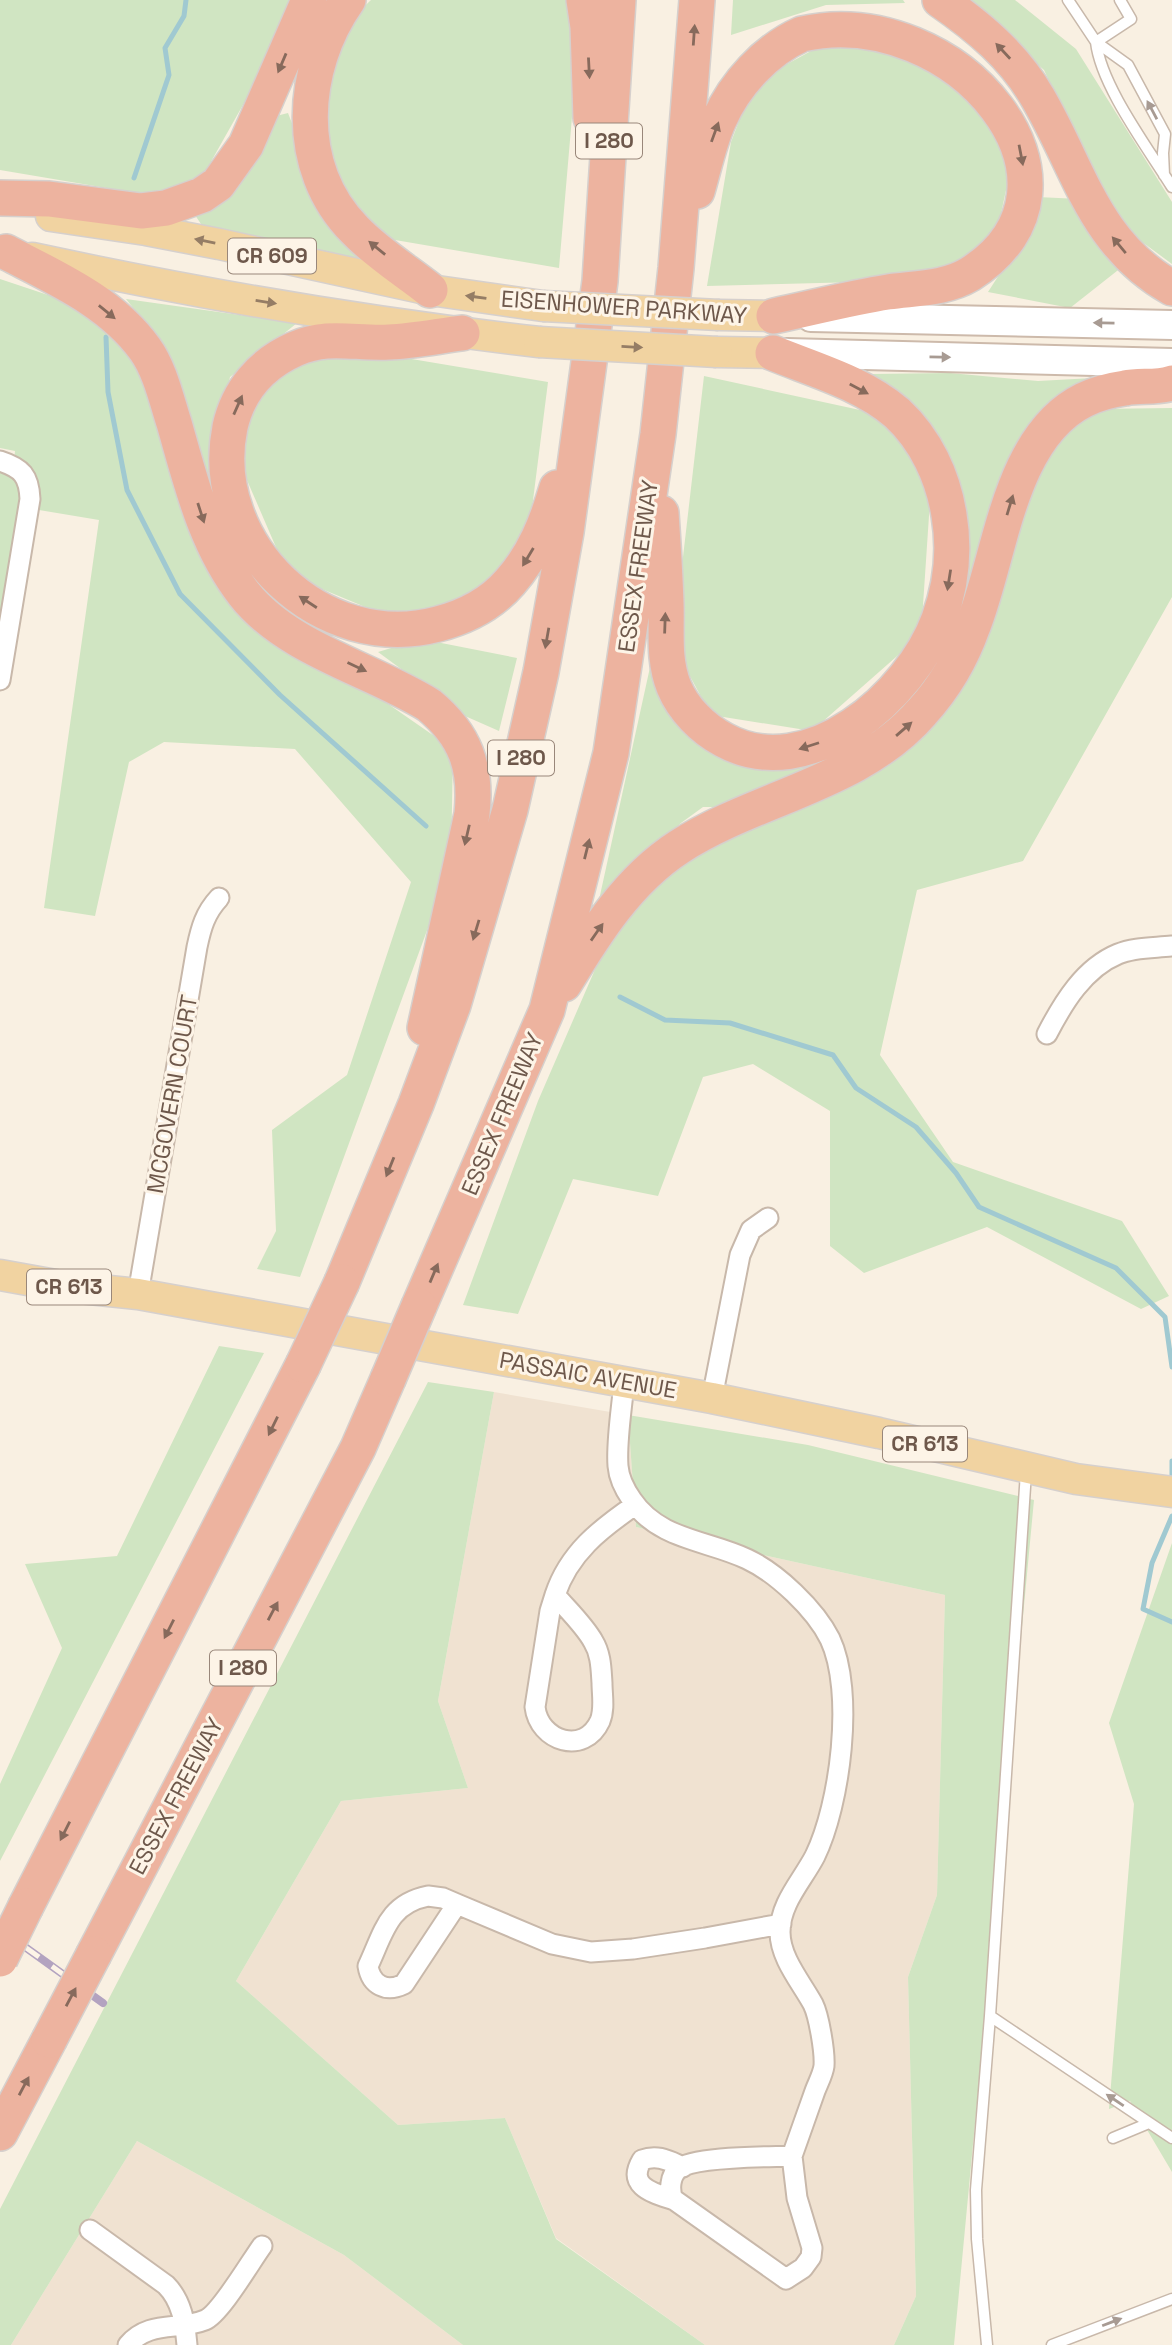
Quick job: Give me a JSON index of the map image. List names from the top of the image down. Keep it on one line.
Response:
{"streets":{"highway":["I 280","ESSEX FREEWAY"],"main road":["CR 609","EISENHOWER PARKWAY","CR 613","PASSAIC AVENUE"],"street":["MCGOVERN COURT"]},"crossings":[["MCGOVERN COURT","PASSAIC AVENUE"]]}
